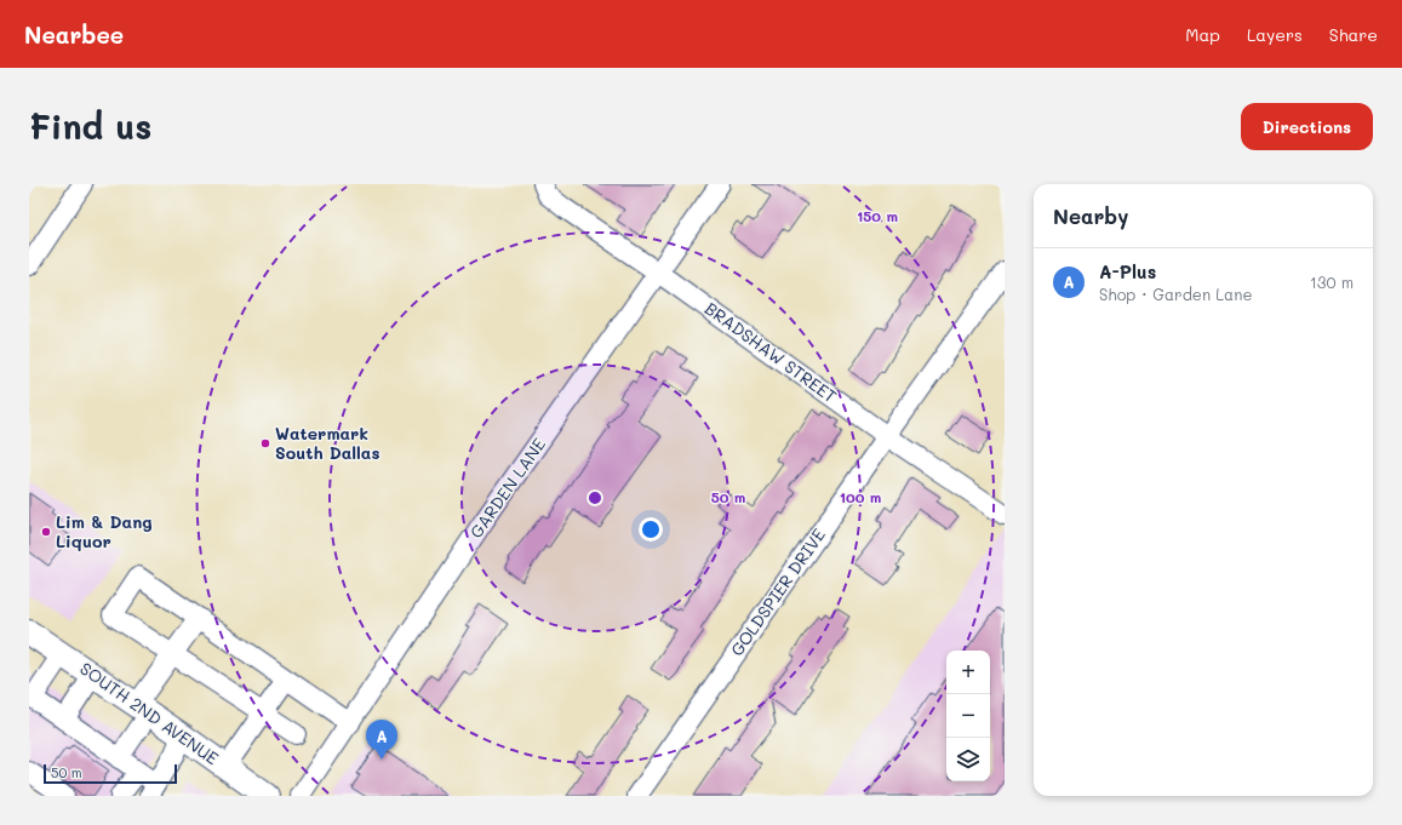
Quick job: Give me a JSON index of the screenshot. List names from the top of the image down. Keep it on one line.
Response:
{"streets":{"main road":["SOUTH 2ND AVENUE"],"street":["BRADSHAW STREET","GARDEN LANE","GOLDSPIER DRIVE"]},"crossings":[["BRADSHAW STREET","GARDEN LANE"],["BRADSHAW STREET","GOLDSPIER DRIVE"]],"places":["Watermark South Dallas","Lim & Dang Liquor"],"scale_bar":"50 m","page":{"header":"Nearbee","nav":["Map","Layers","Share"],"buttons":"Directions","title":"Find us","heading":"Nearby","list":[{"mark":"A","name":"A-Plus","note":"Shop · Garden Lane","value":"130 m"}],"map_buttons":["+","−"],"pins":"A","scale":"50 m"},"rings":["150 m","50 m","100 m"]}
